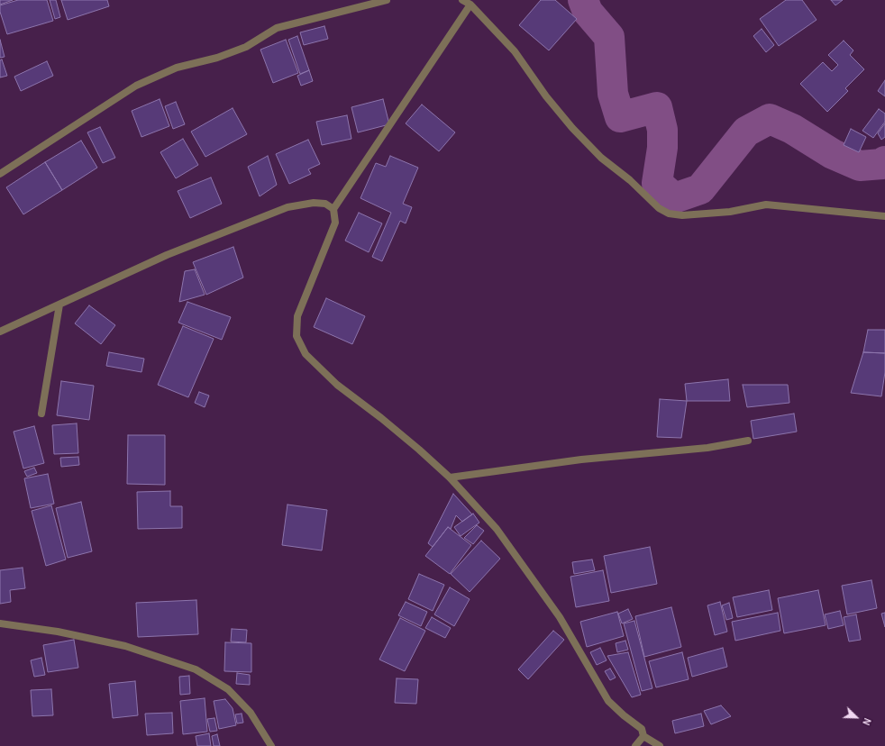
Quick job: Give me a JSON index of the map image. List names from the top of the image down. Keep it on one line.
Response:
{"north":"bottom right"}
